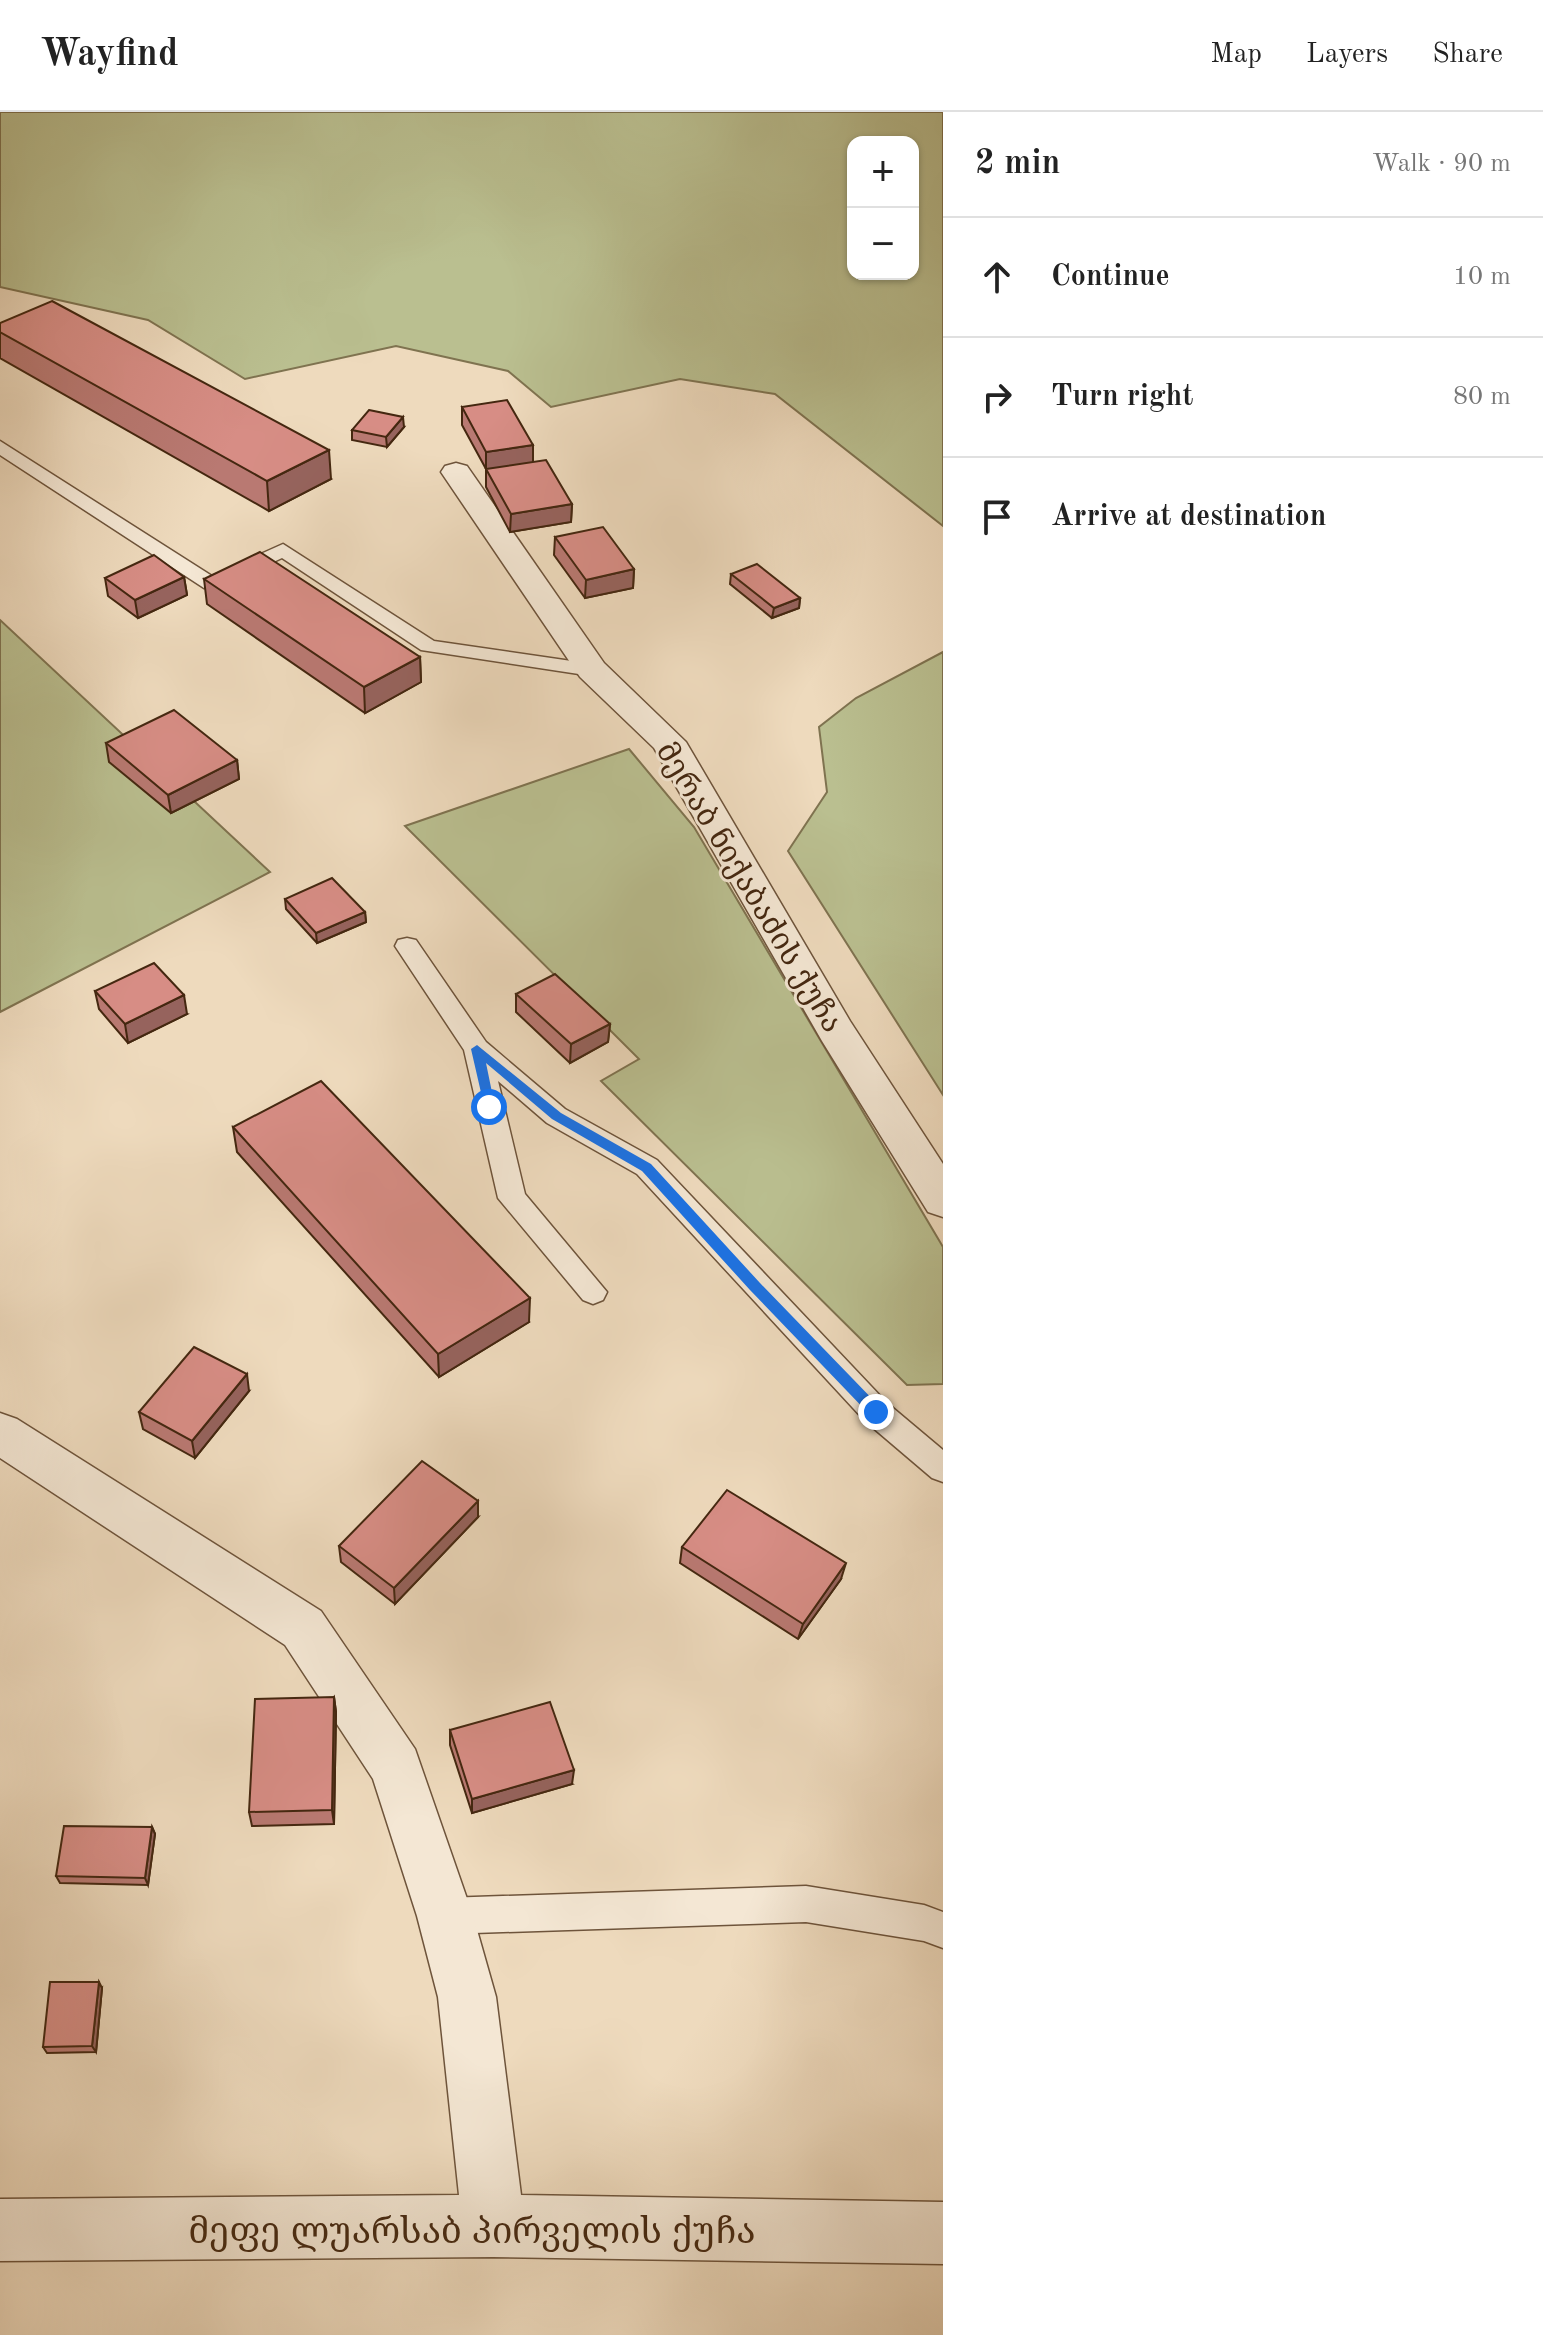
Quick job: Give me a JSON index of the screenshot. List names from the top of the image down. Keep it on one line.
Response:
{"streets":{"street":["მერაბ ნიქაბაძის ქუჩა","მეფე ლუარსაბ პირველის ქუჩა"]},"page":{"header":"Wayfind","nav":["Map","Layers","Share"],"heading":["2 min","Walk · 90 m"],"map_buttons":["+","−"],"list":[["Continue","10 m"],["Turn right","80 m"],"Arrive at destination"]}}
